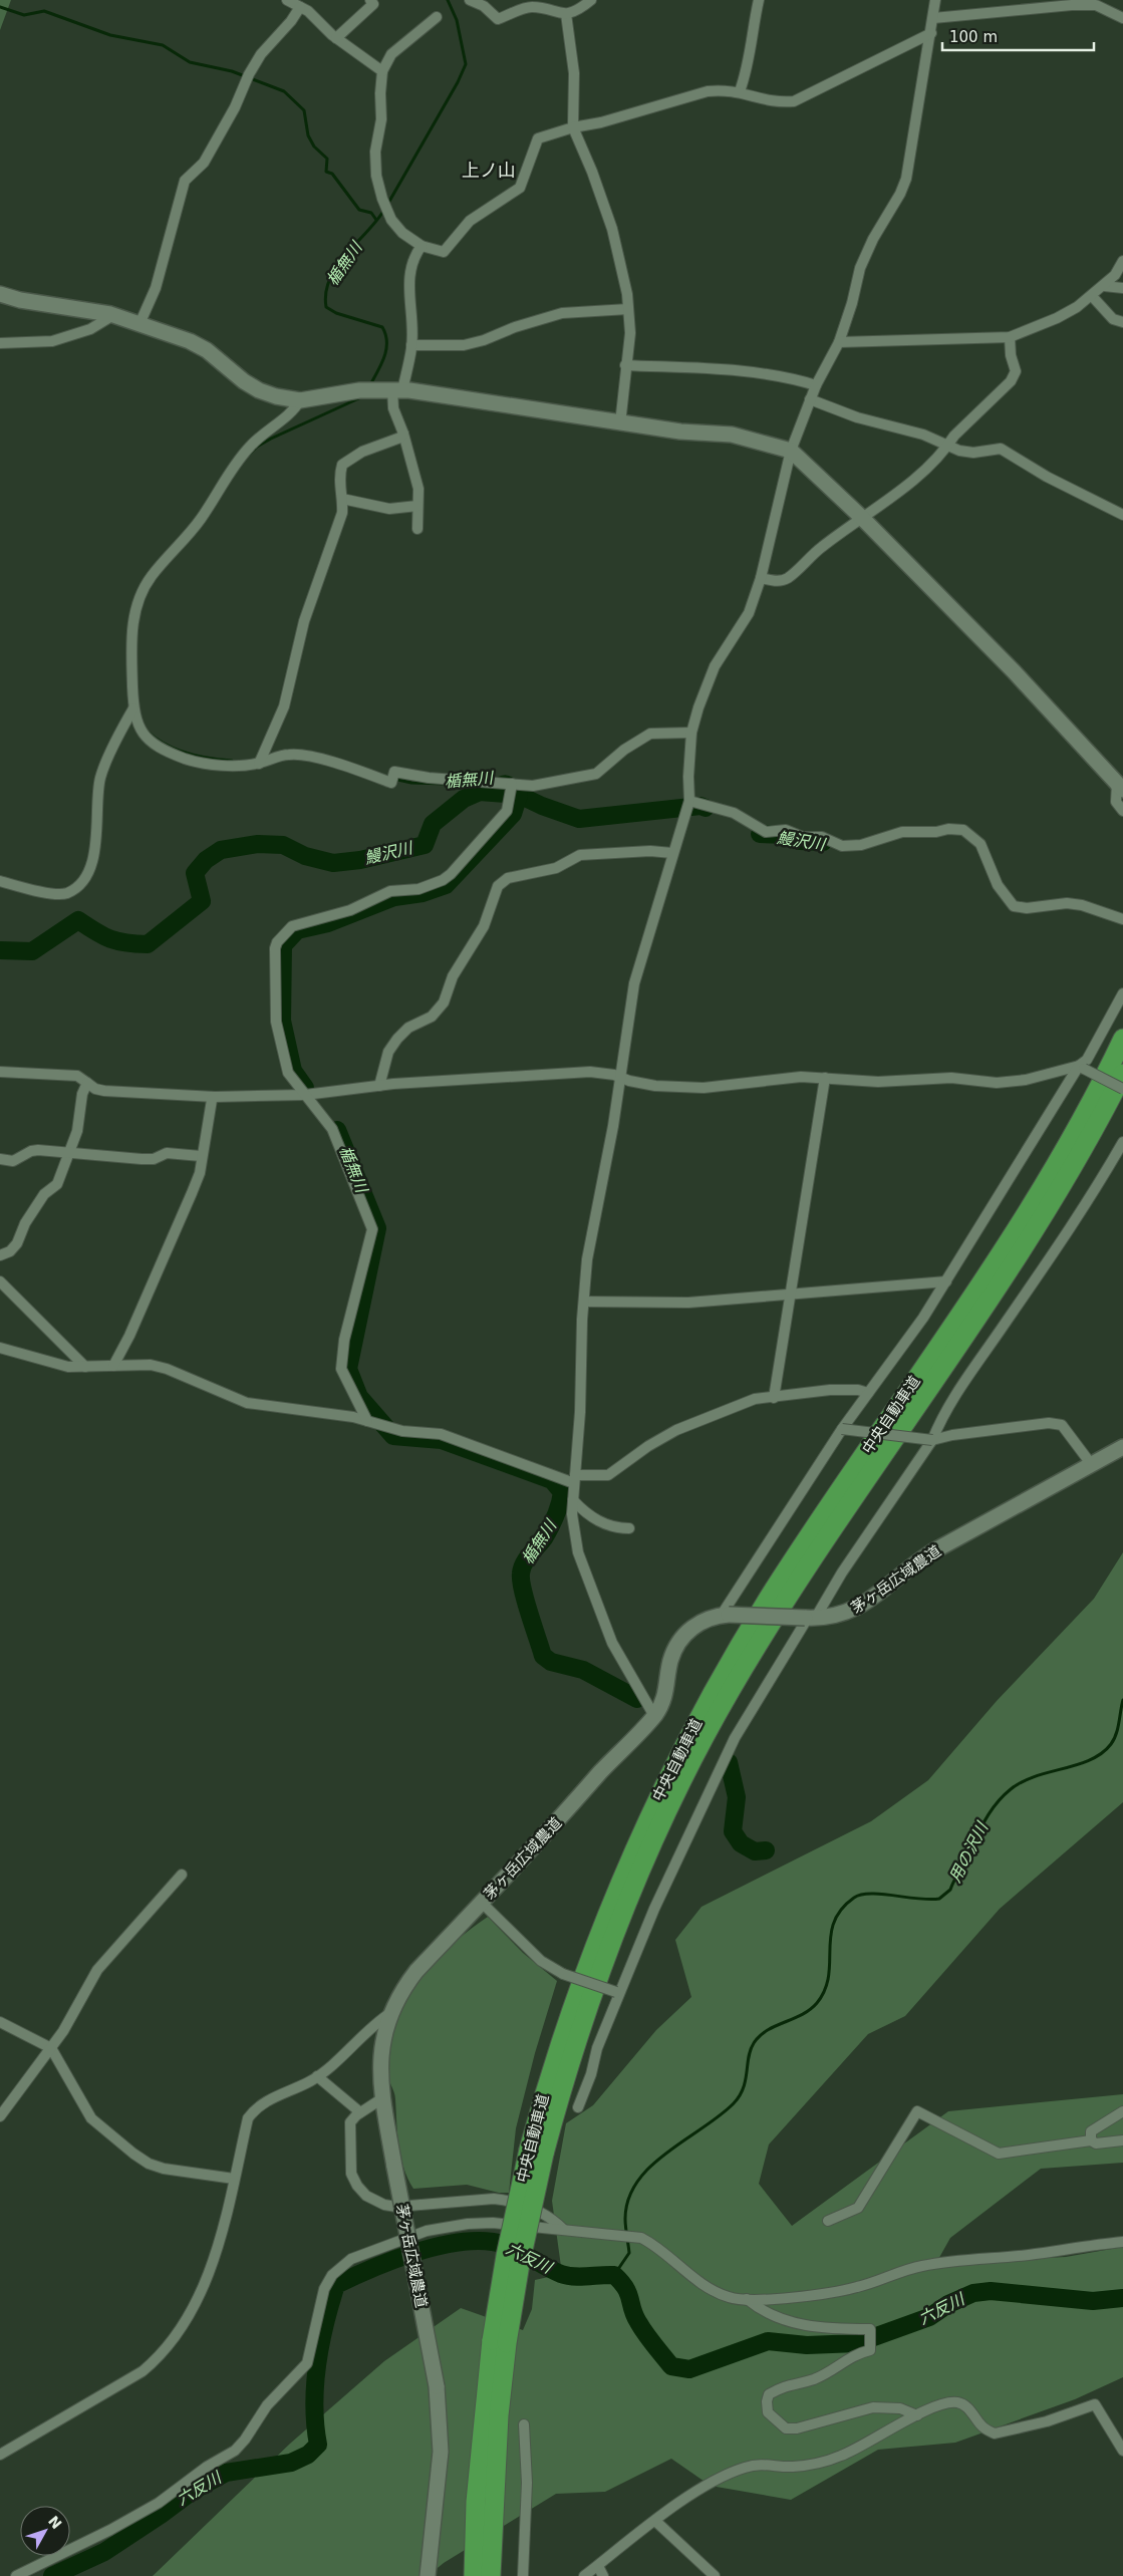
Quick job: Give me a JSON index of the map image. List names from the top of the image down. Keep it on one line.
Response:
{"streets":{"highway":["中央自動車道"],"street":["茅ヶ岳広域農道"]},"districts":["上ノ山"],"water":["楯無川","鰻沢川","用の沢川","六反川"],"scale_bar":"100 m","north":"top right"}
